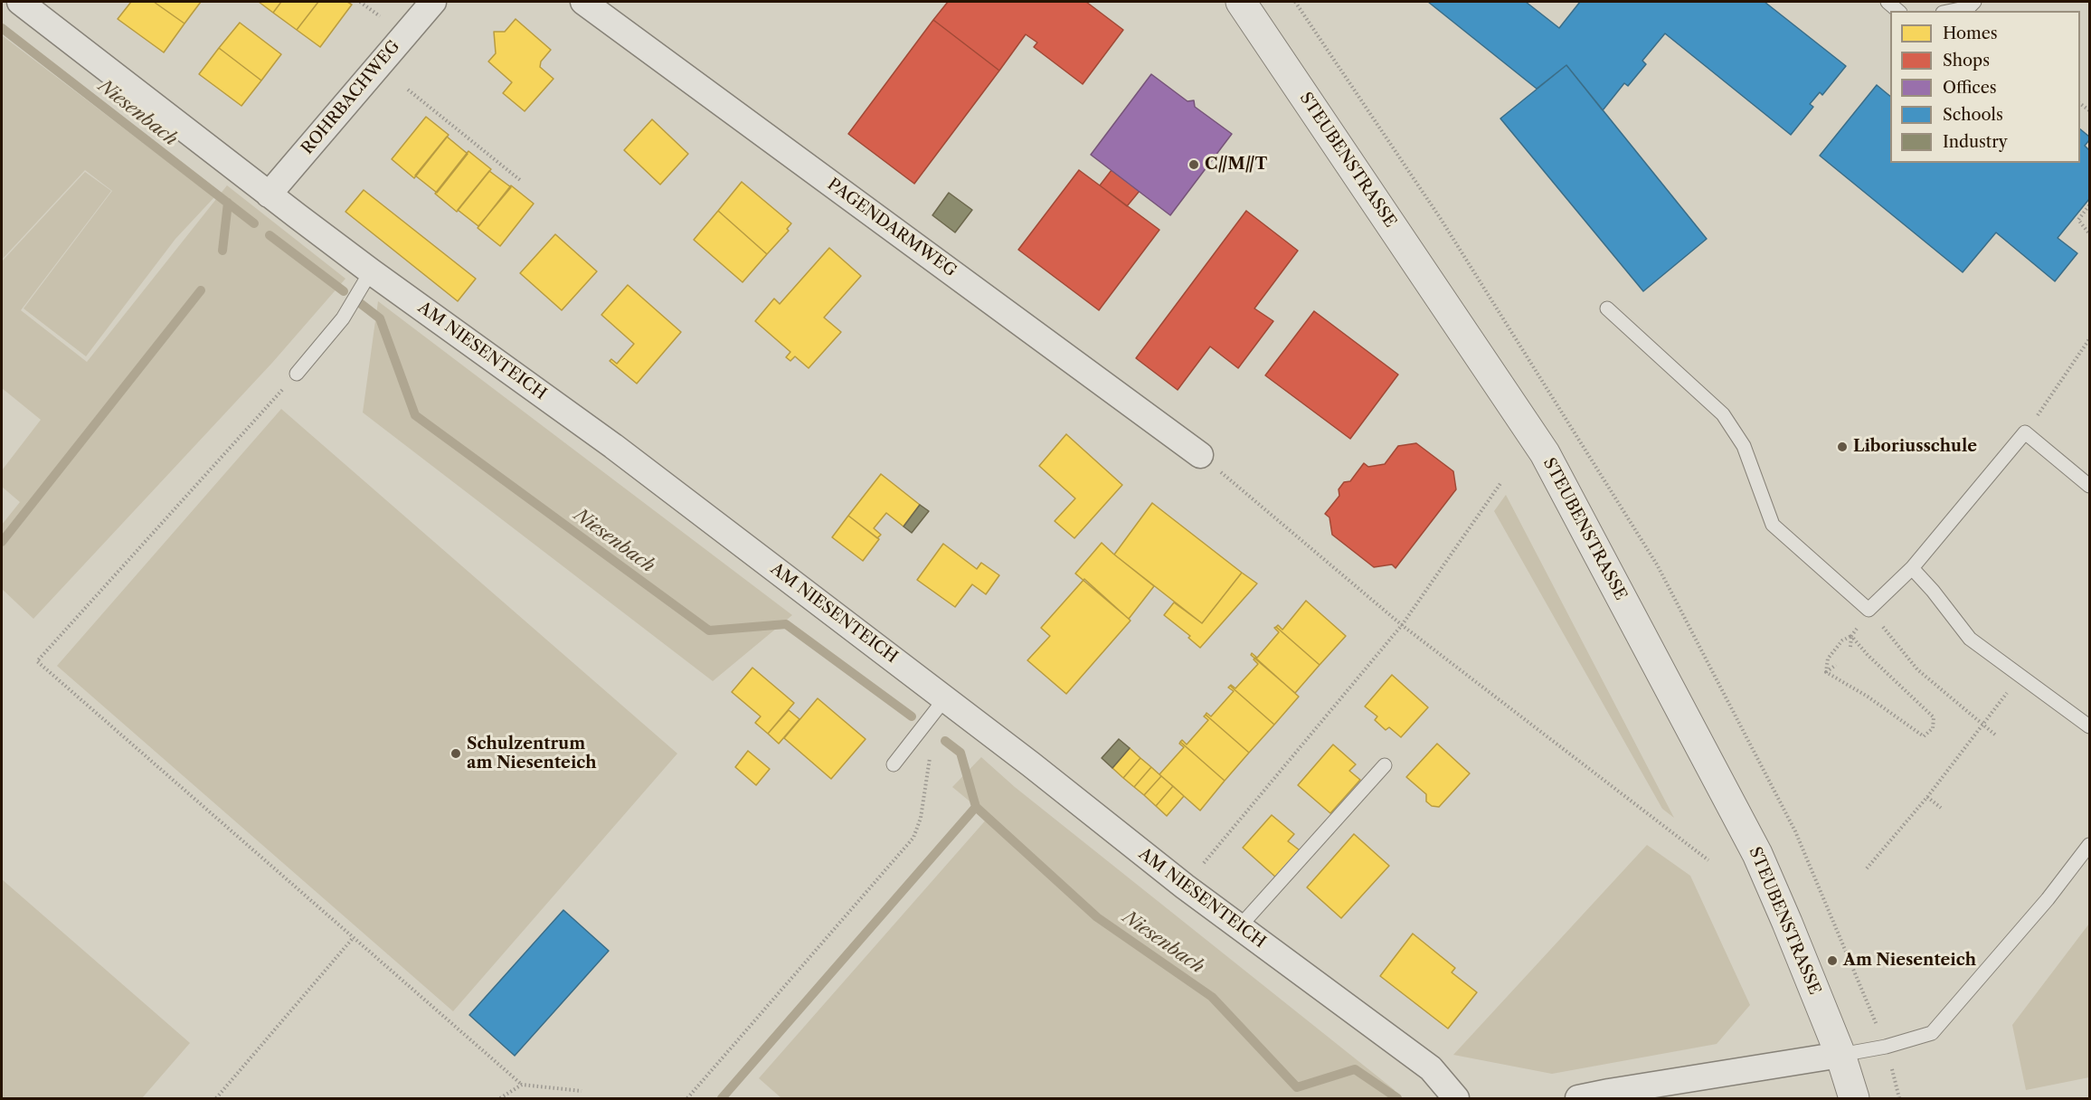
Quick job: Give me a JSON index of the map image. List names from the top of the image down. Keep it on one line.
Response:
{"streets":{"street":["ROHRBACHWEG","STEUBENSTRASSE","PAGENDARMWEG","AM NIESENTEICH"]},"crossings":[["ROHRBACHWEG","AM NIESENTEICH"]],"water":["Niesenbach"],"places":["C//M//T","Liboriusschule","Schulzentrum am Niesenteich","Am Niesenteich"],"legend":["Homes","Shops","Offices","Schools","Industry"]}
